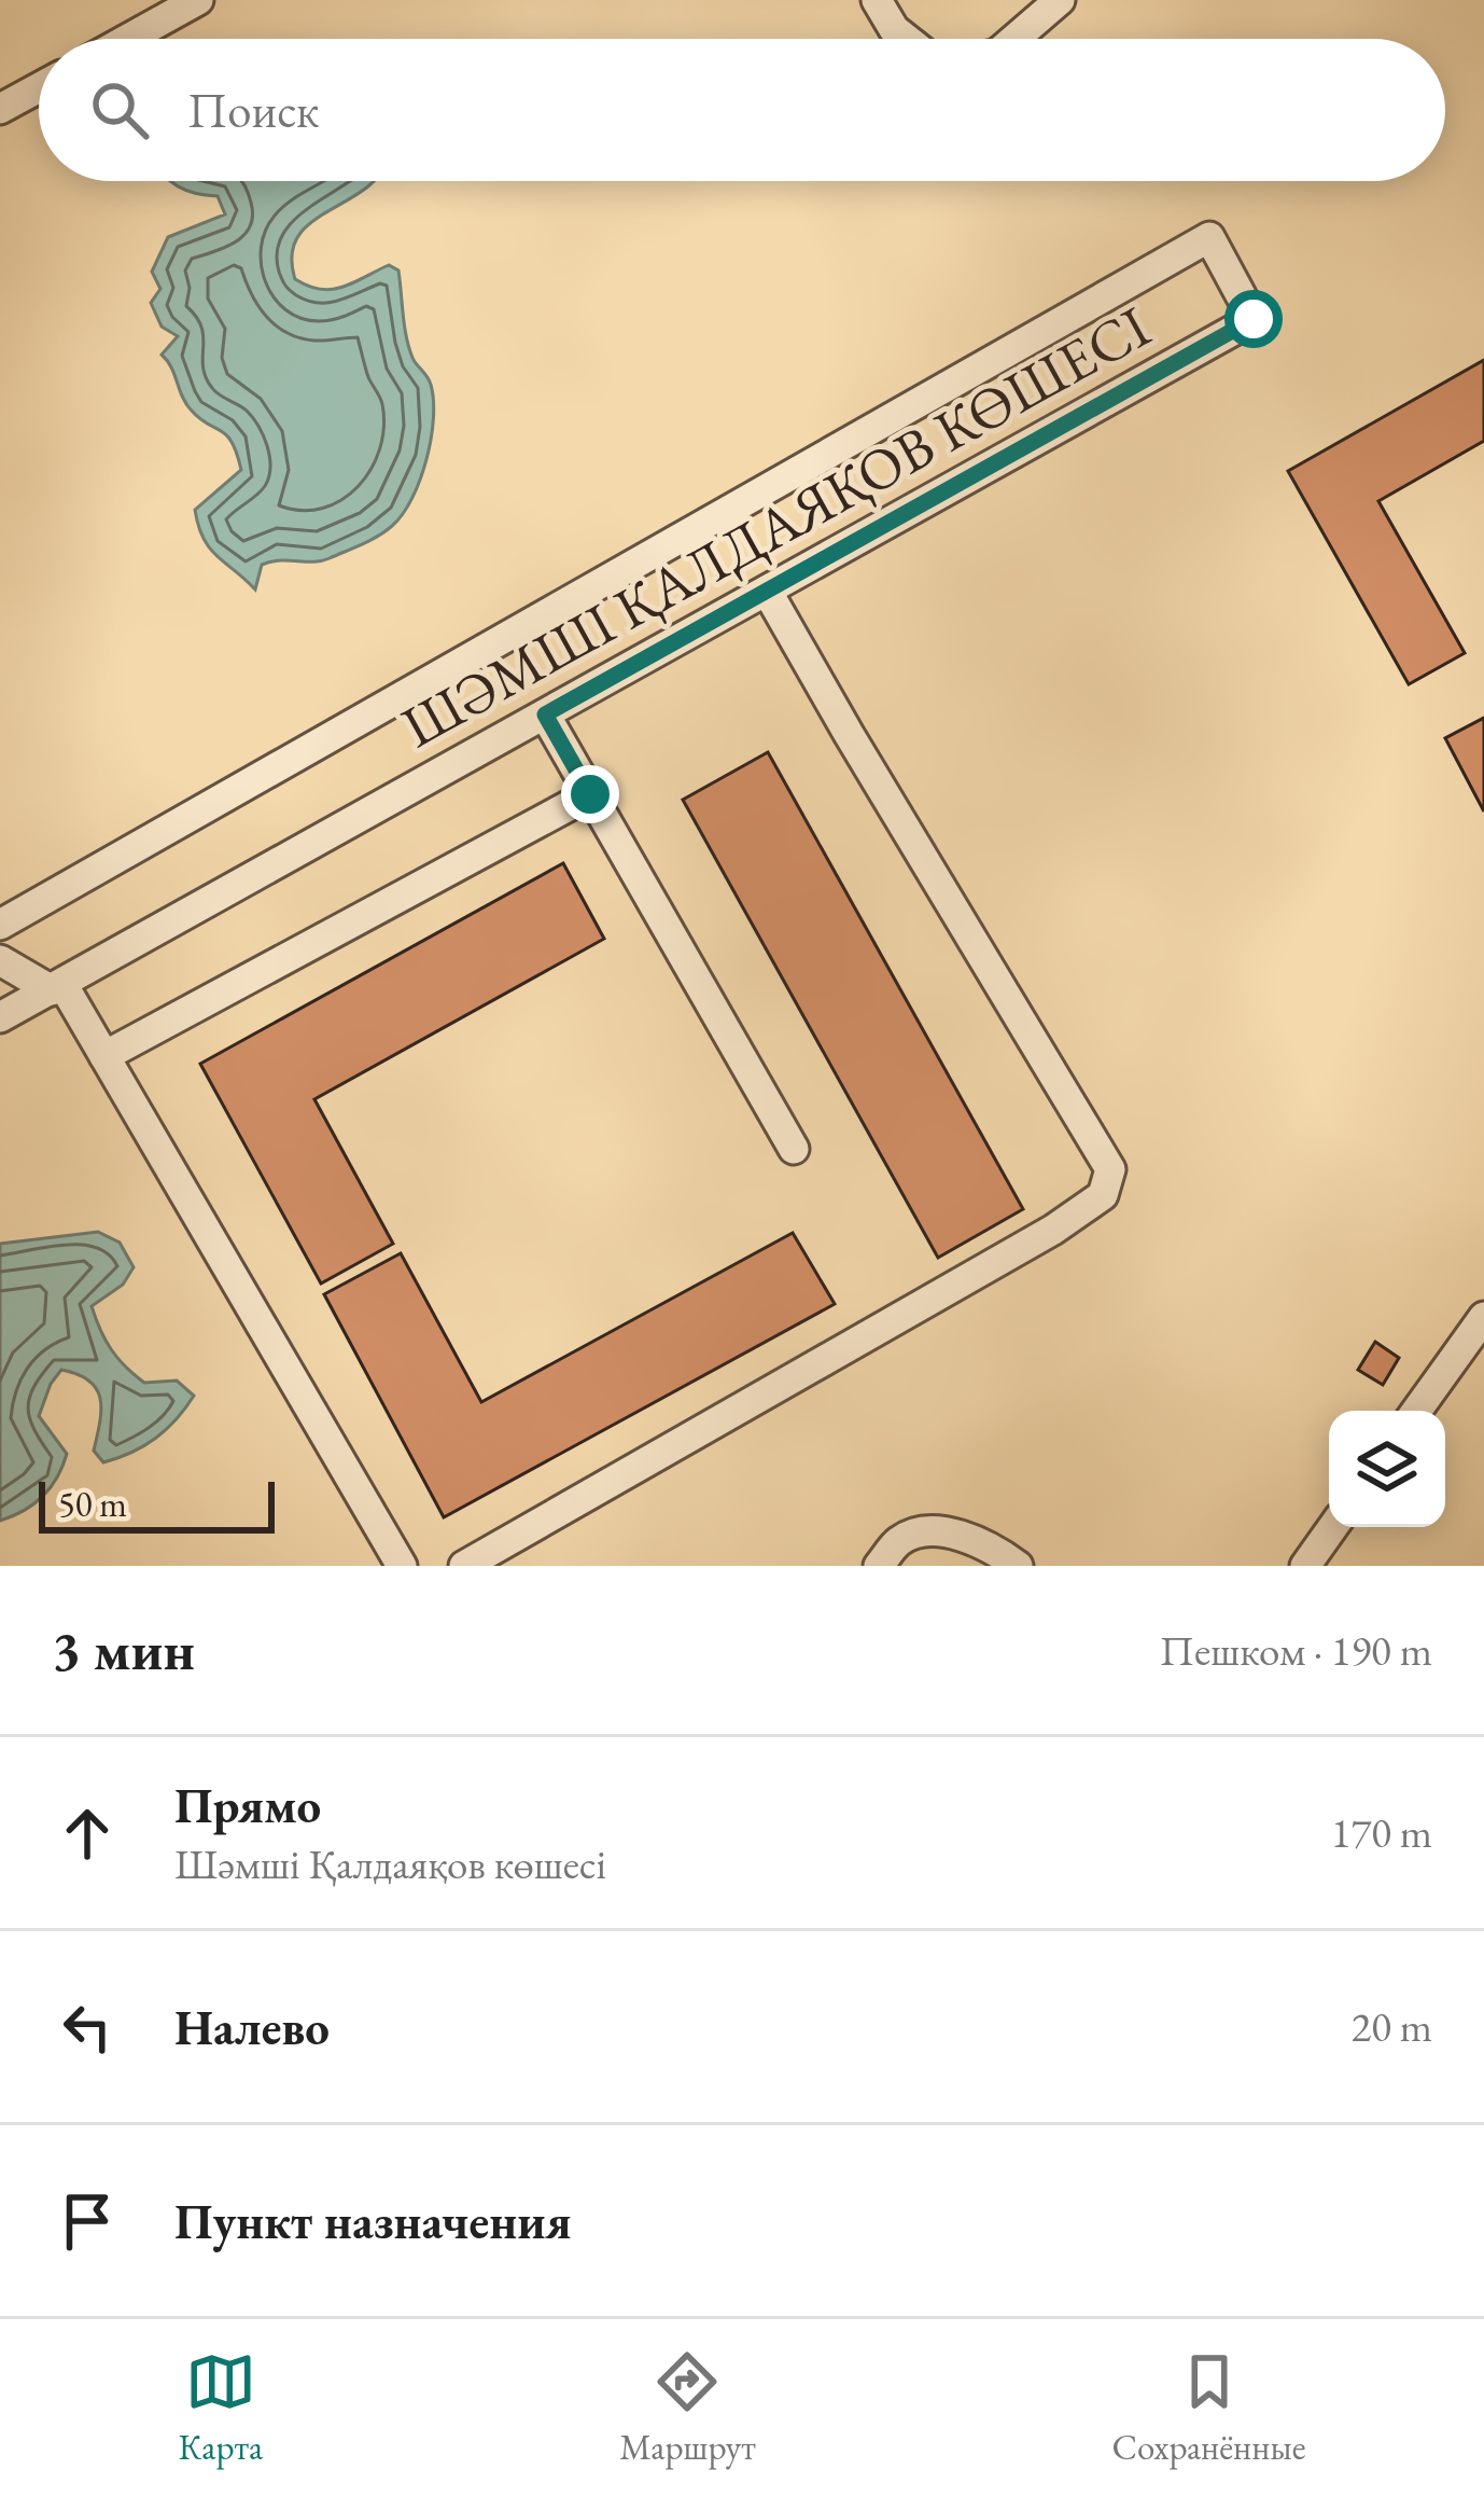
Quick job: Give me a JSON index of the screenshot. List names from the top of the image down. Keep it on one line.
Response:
{"streets":{"street":["ШӘМШІ ҚАЛДАЯҚОВ КӨШЕСІ"]},"scale_bar":"50 m","page":{"search":"Поиск","scale":"50 m","heading":["3 мин","Пешком · 190 m"],"list":[["Прямо","Шәмші Қалдаяқов көшесі","170 m"],["Налево","20 m"],"Пункт назначения"],"nav":["Карта","Маршрут","Сохранённые"]}}
